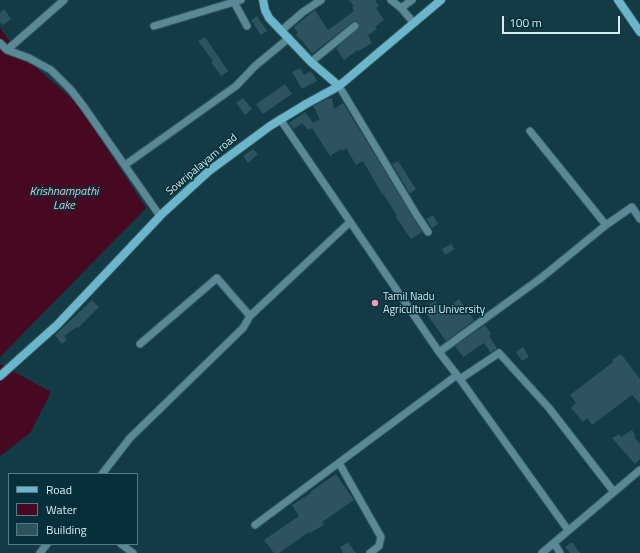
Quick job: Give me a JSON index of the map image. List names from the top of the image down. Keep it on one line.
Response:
{"streets":{"street":["Sowripalayam road"]},"water":["Krishnampathi Lake"],"places":["Tamil Nadu Agricultural University"],"legend":["Road","Water","Building"],"scale_bar":"100 m"}
